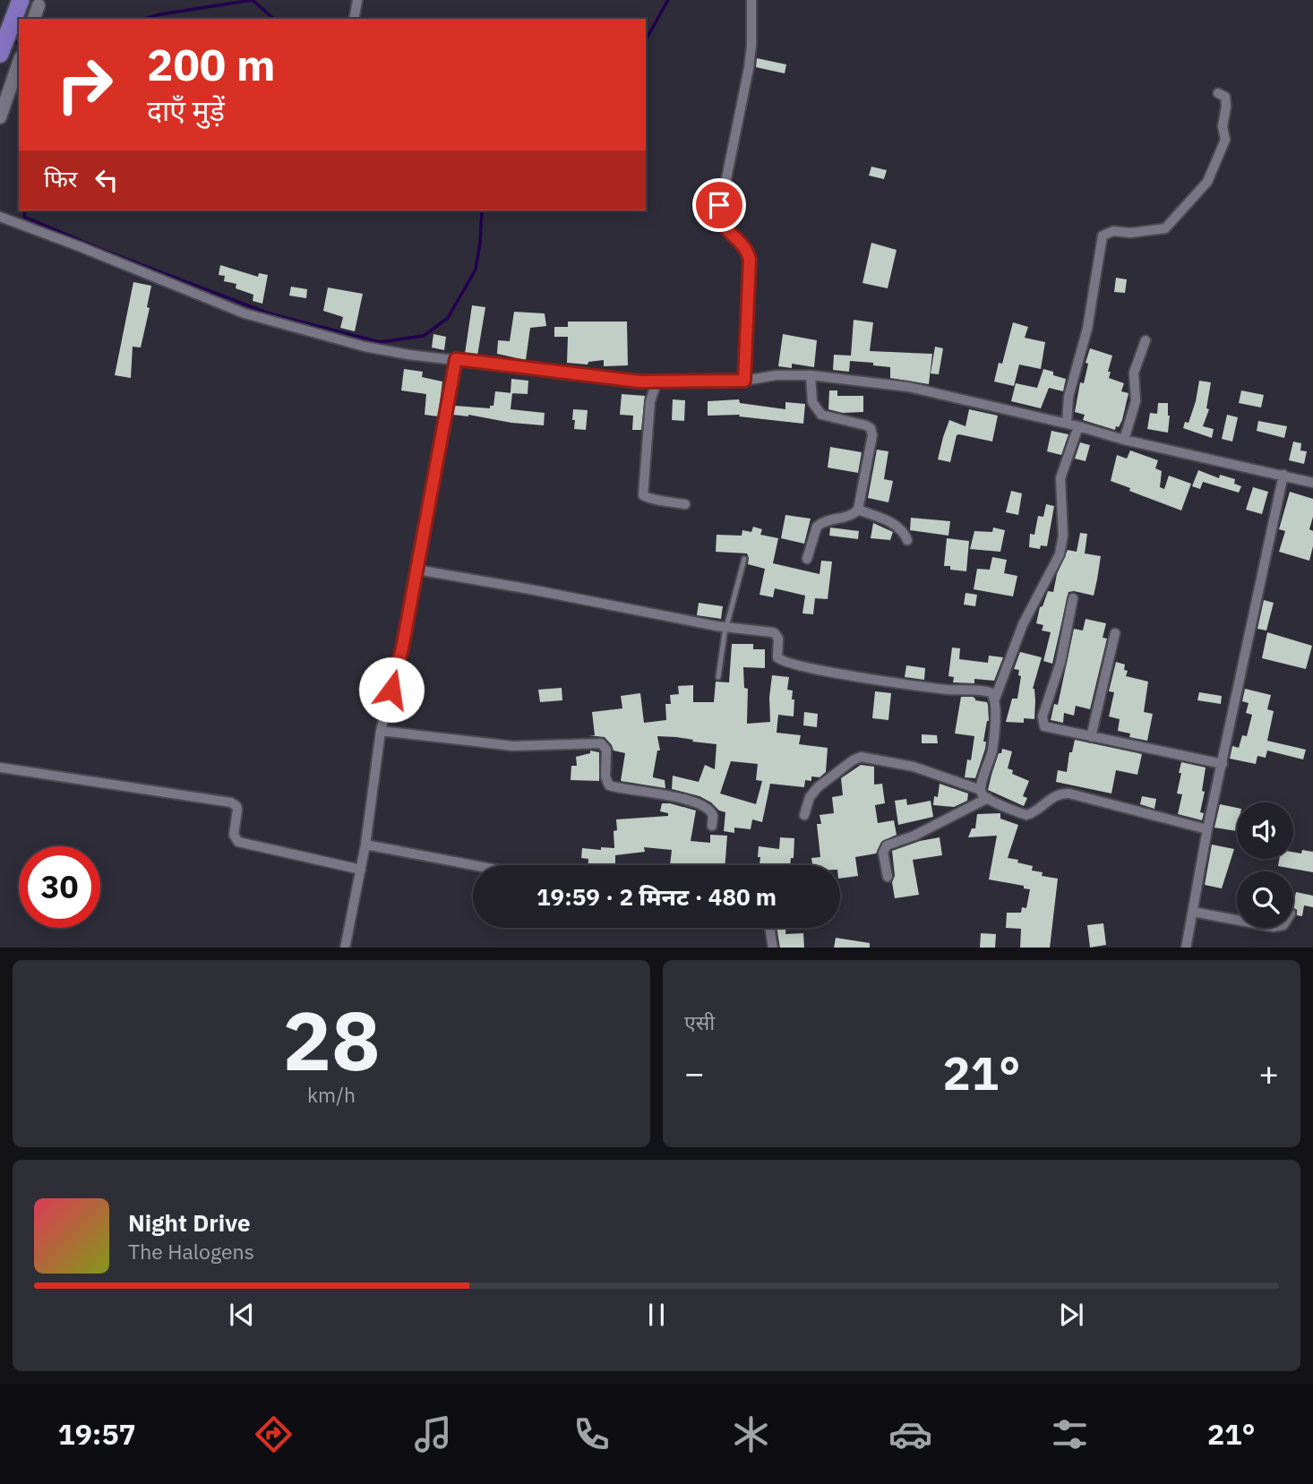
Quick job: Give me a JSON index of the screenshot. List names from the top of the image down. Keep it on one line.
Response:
{"page":{"turn":["200 m","दाएँ मुड़ें"],"then":"फिर","limit":"30","trip":"19:59 · 2 मिनट · 480 m","tile":[["28","km/h"],"एसी"],"heat":["−","21°","+"],"song":["Night Drive","The Halogens"],"tabs":["19:57","21°"]}}
